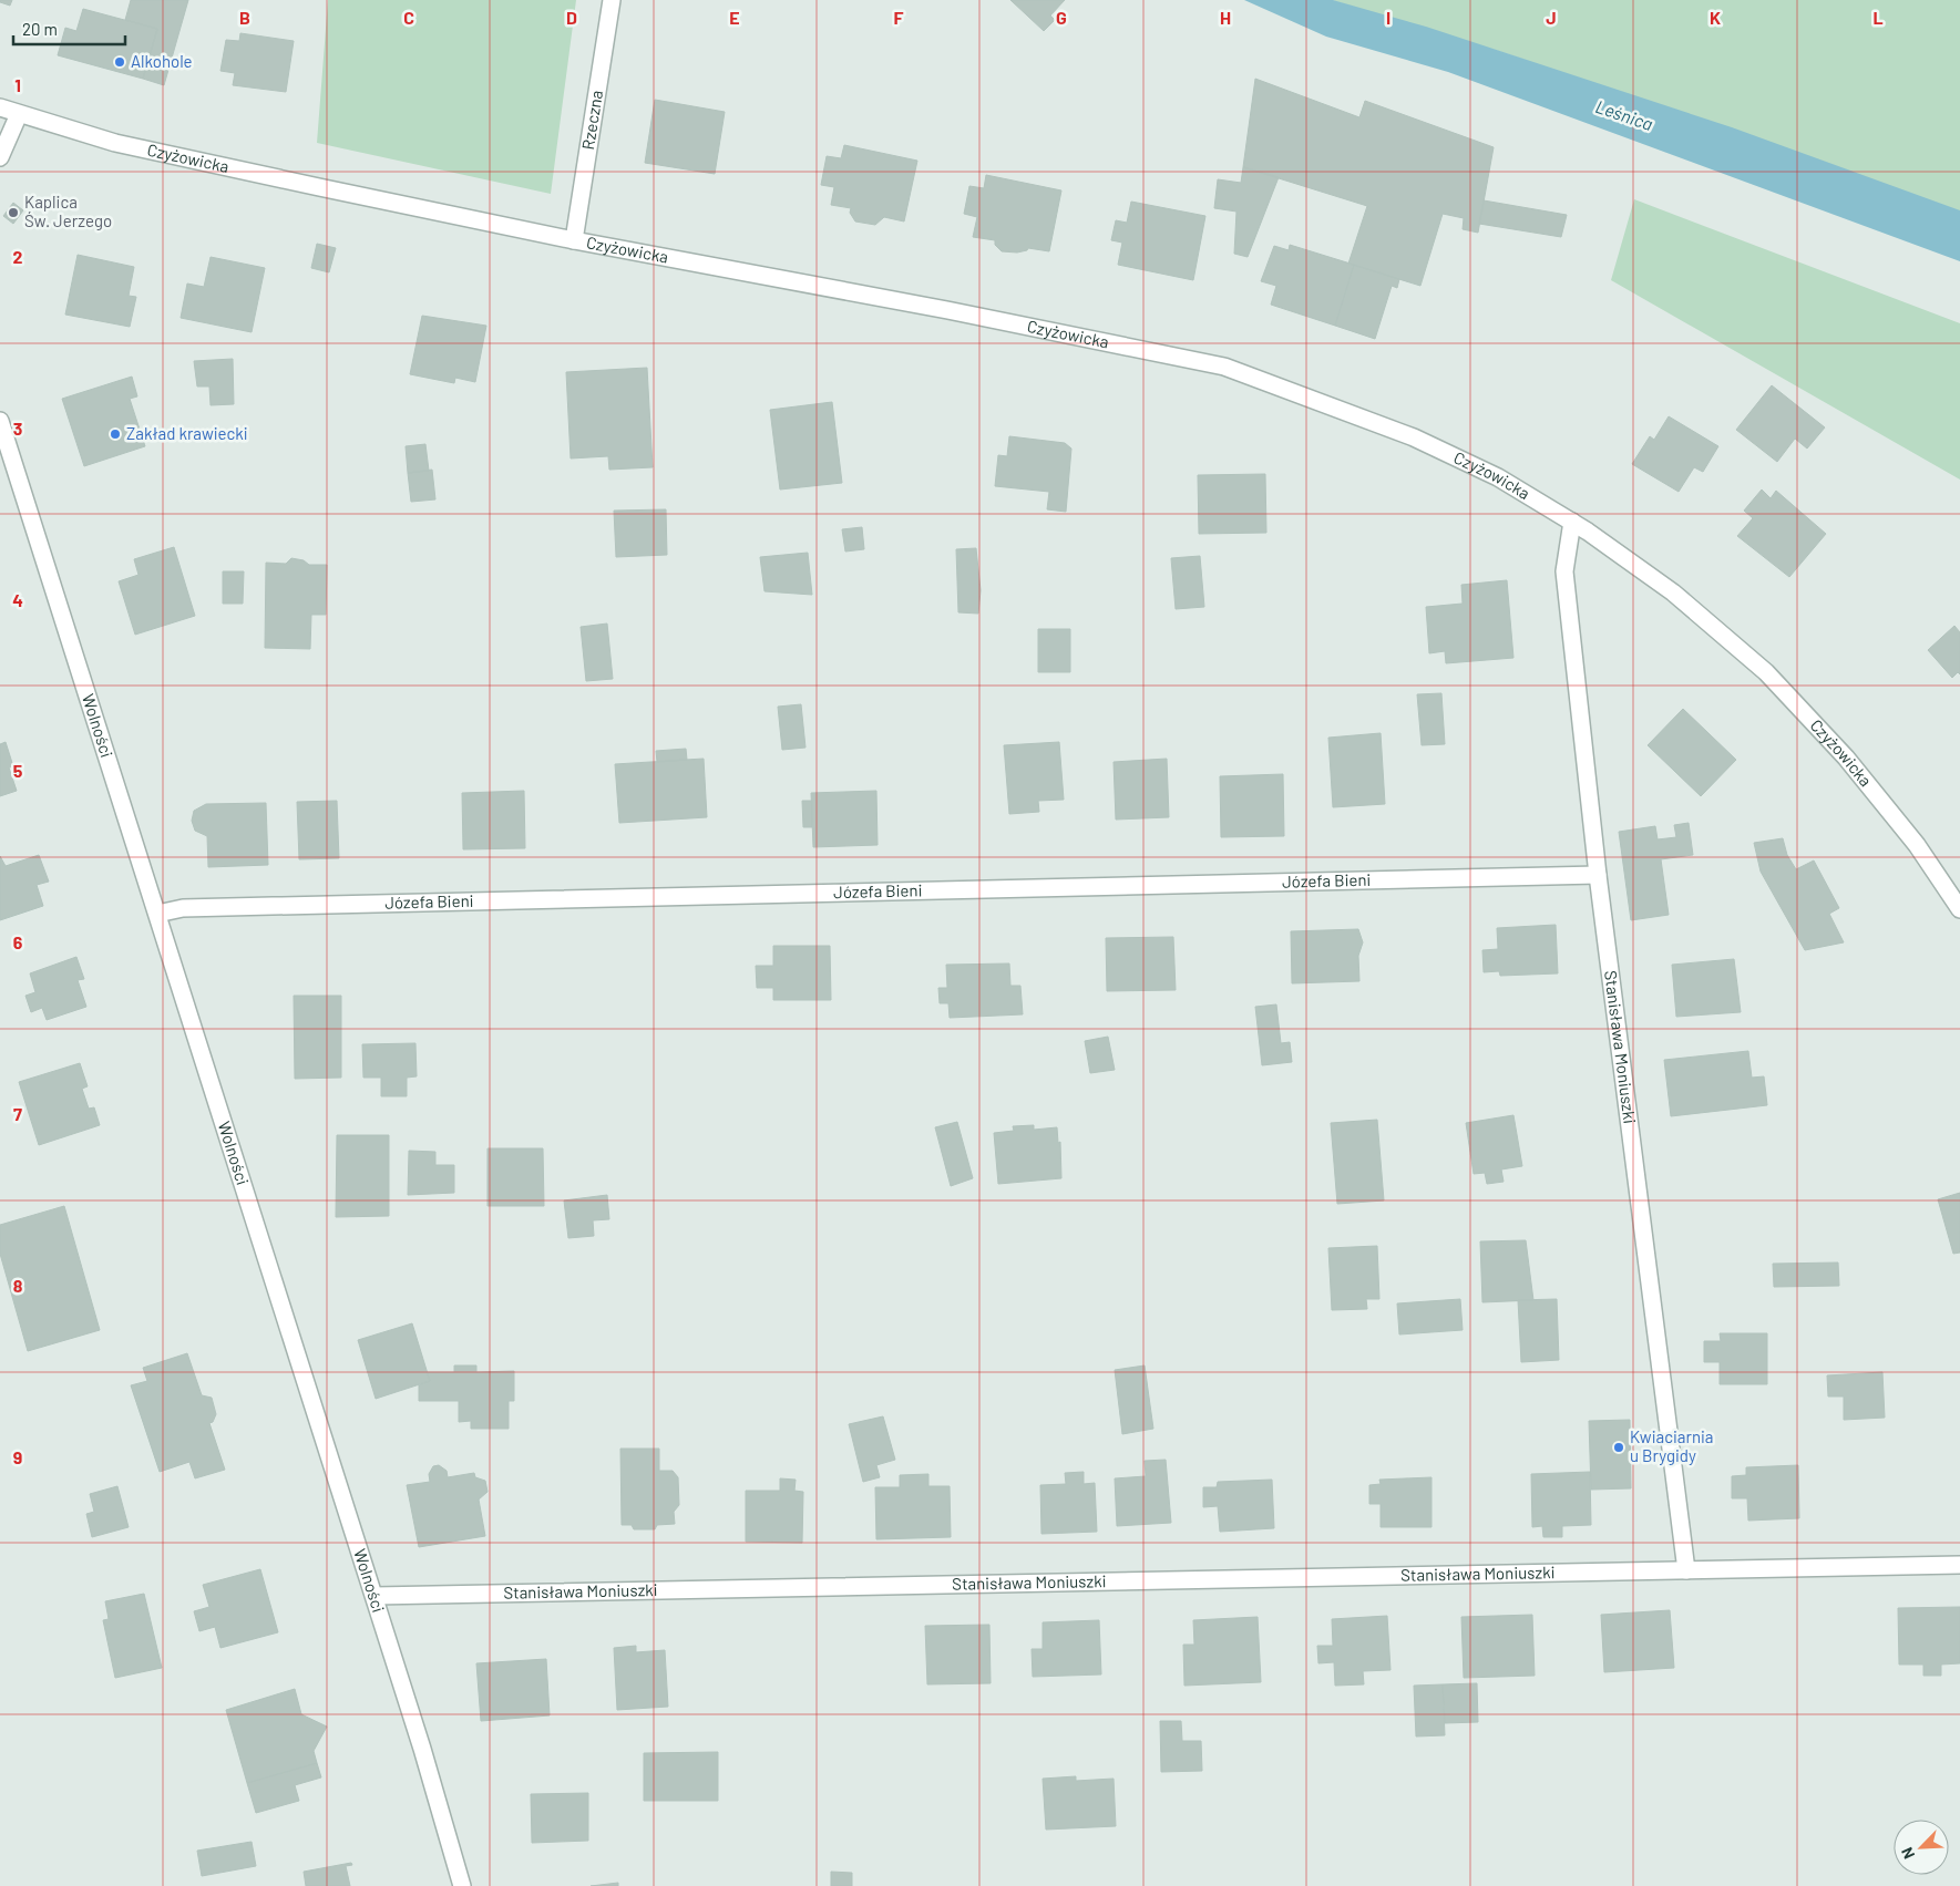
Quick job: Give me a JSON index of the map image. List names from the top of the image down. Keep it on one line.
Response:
{"streets":{"street":["Rzeczna","Czyżowicka","Wolności","Józefa Bieni","Stanisława Moniuszki"]},"crossings":[["Rzeczna","Czyżowicka"],["Czyżowicka","Stanisława Moniuszki"],["Wolności","Józefa Bieni"],["Wolności","Stanisława Moniuszki"],["Józefa Bieni","Stanisława Moniuszki"]],"water":["Leśnica"],"places":["Alkohole","Kaplica Św. Jerzego","Zakład krawiecki","Kwiaciarnia u Brygidy"],"scale_bar":"20 m","north":"bottom left","grid":{"columns":["B","C","D","E","F","G","H","I","J","K","L"],"rows":["1","2","3","4","5","6","7","8","9"]}}
